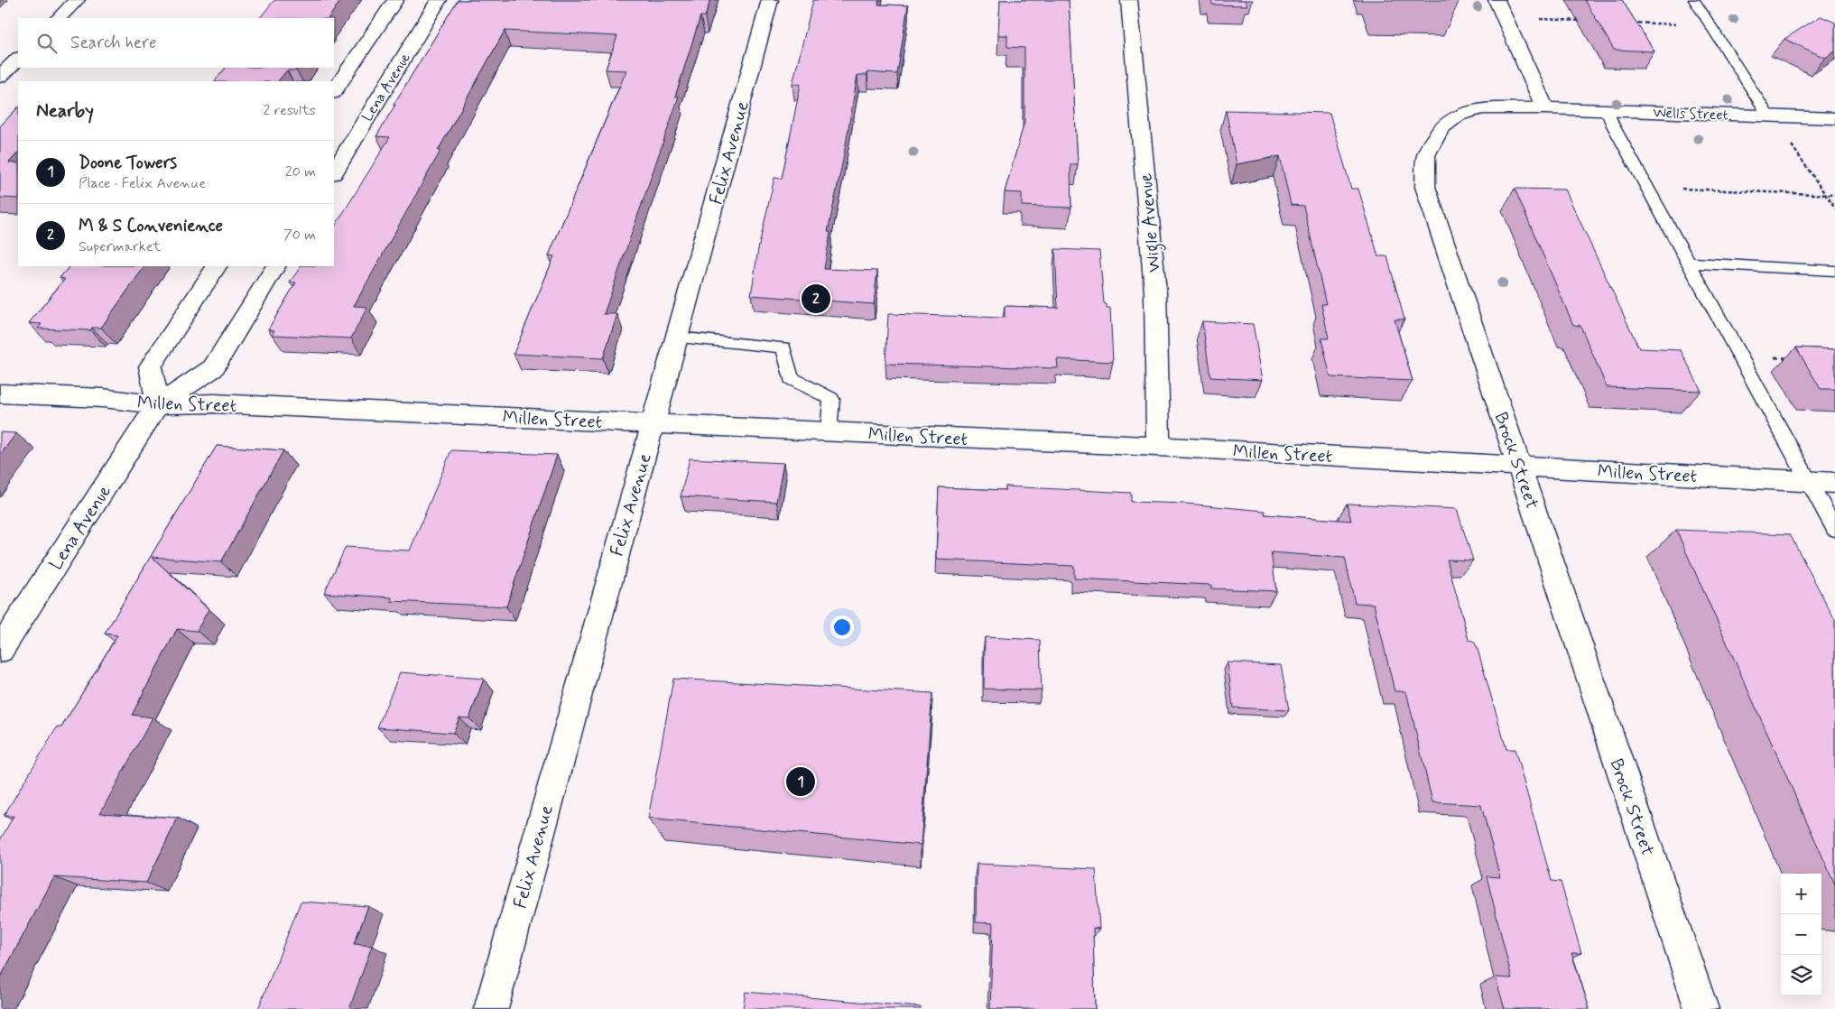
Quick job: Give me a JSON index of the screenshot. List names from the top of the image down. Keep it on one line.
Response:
{"streets":{"street":["Lena Avenue","Wells Street","Felix Avenue","Wigle Avenue","Millen Street","Brock Street"]},"crossings":[["Lena Avenue","Millen Street"],["Wells Street","Brock Street"],["Felix Avenue","Millen Street"],["Wigle Avenue","Millen Street"],["Millen Street","Brock Street"]],"page":{"search":"Search here","heading":["Nearby","2 results"],"list":[{"mark":"1","name":"Doone Towers","note":"Place · Felix Avenue","value":"20 m"},{"mark":"2","name":"M & S Convenience","note":"Supermarket","value":"70 m"}],"pins":["2","1"],"map_buttons":["+","−"]}}
